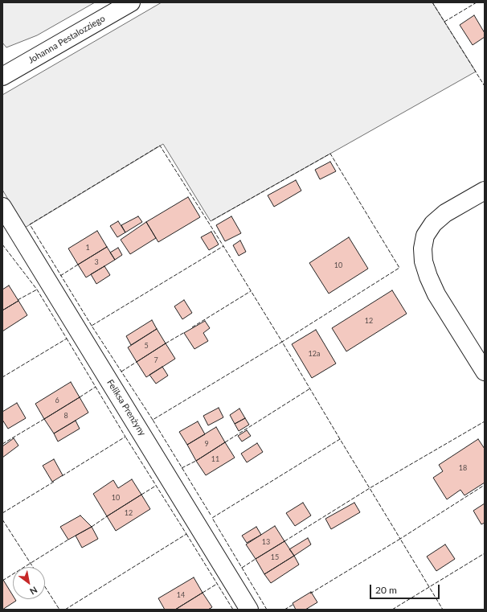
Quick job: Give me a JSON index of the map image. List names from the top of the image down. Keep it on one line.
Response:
{"streets":{"street":["Johanna Pestalozziego","Feliksa Prenżyny"]},"house_numbers":["1","3","10","12","5","12a","7","6","8","9","11","18","10","12","13","15","14"],"scale_bar":"20 m","north":"bottom right"}
